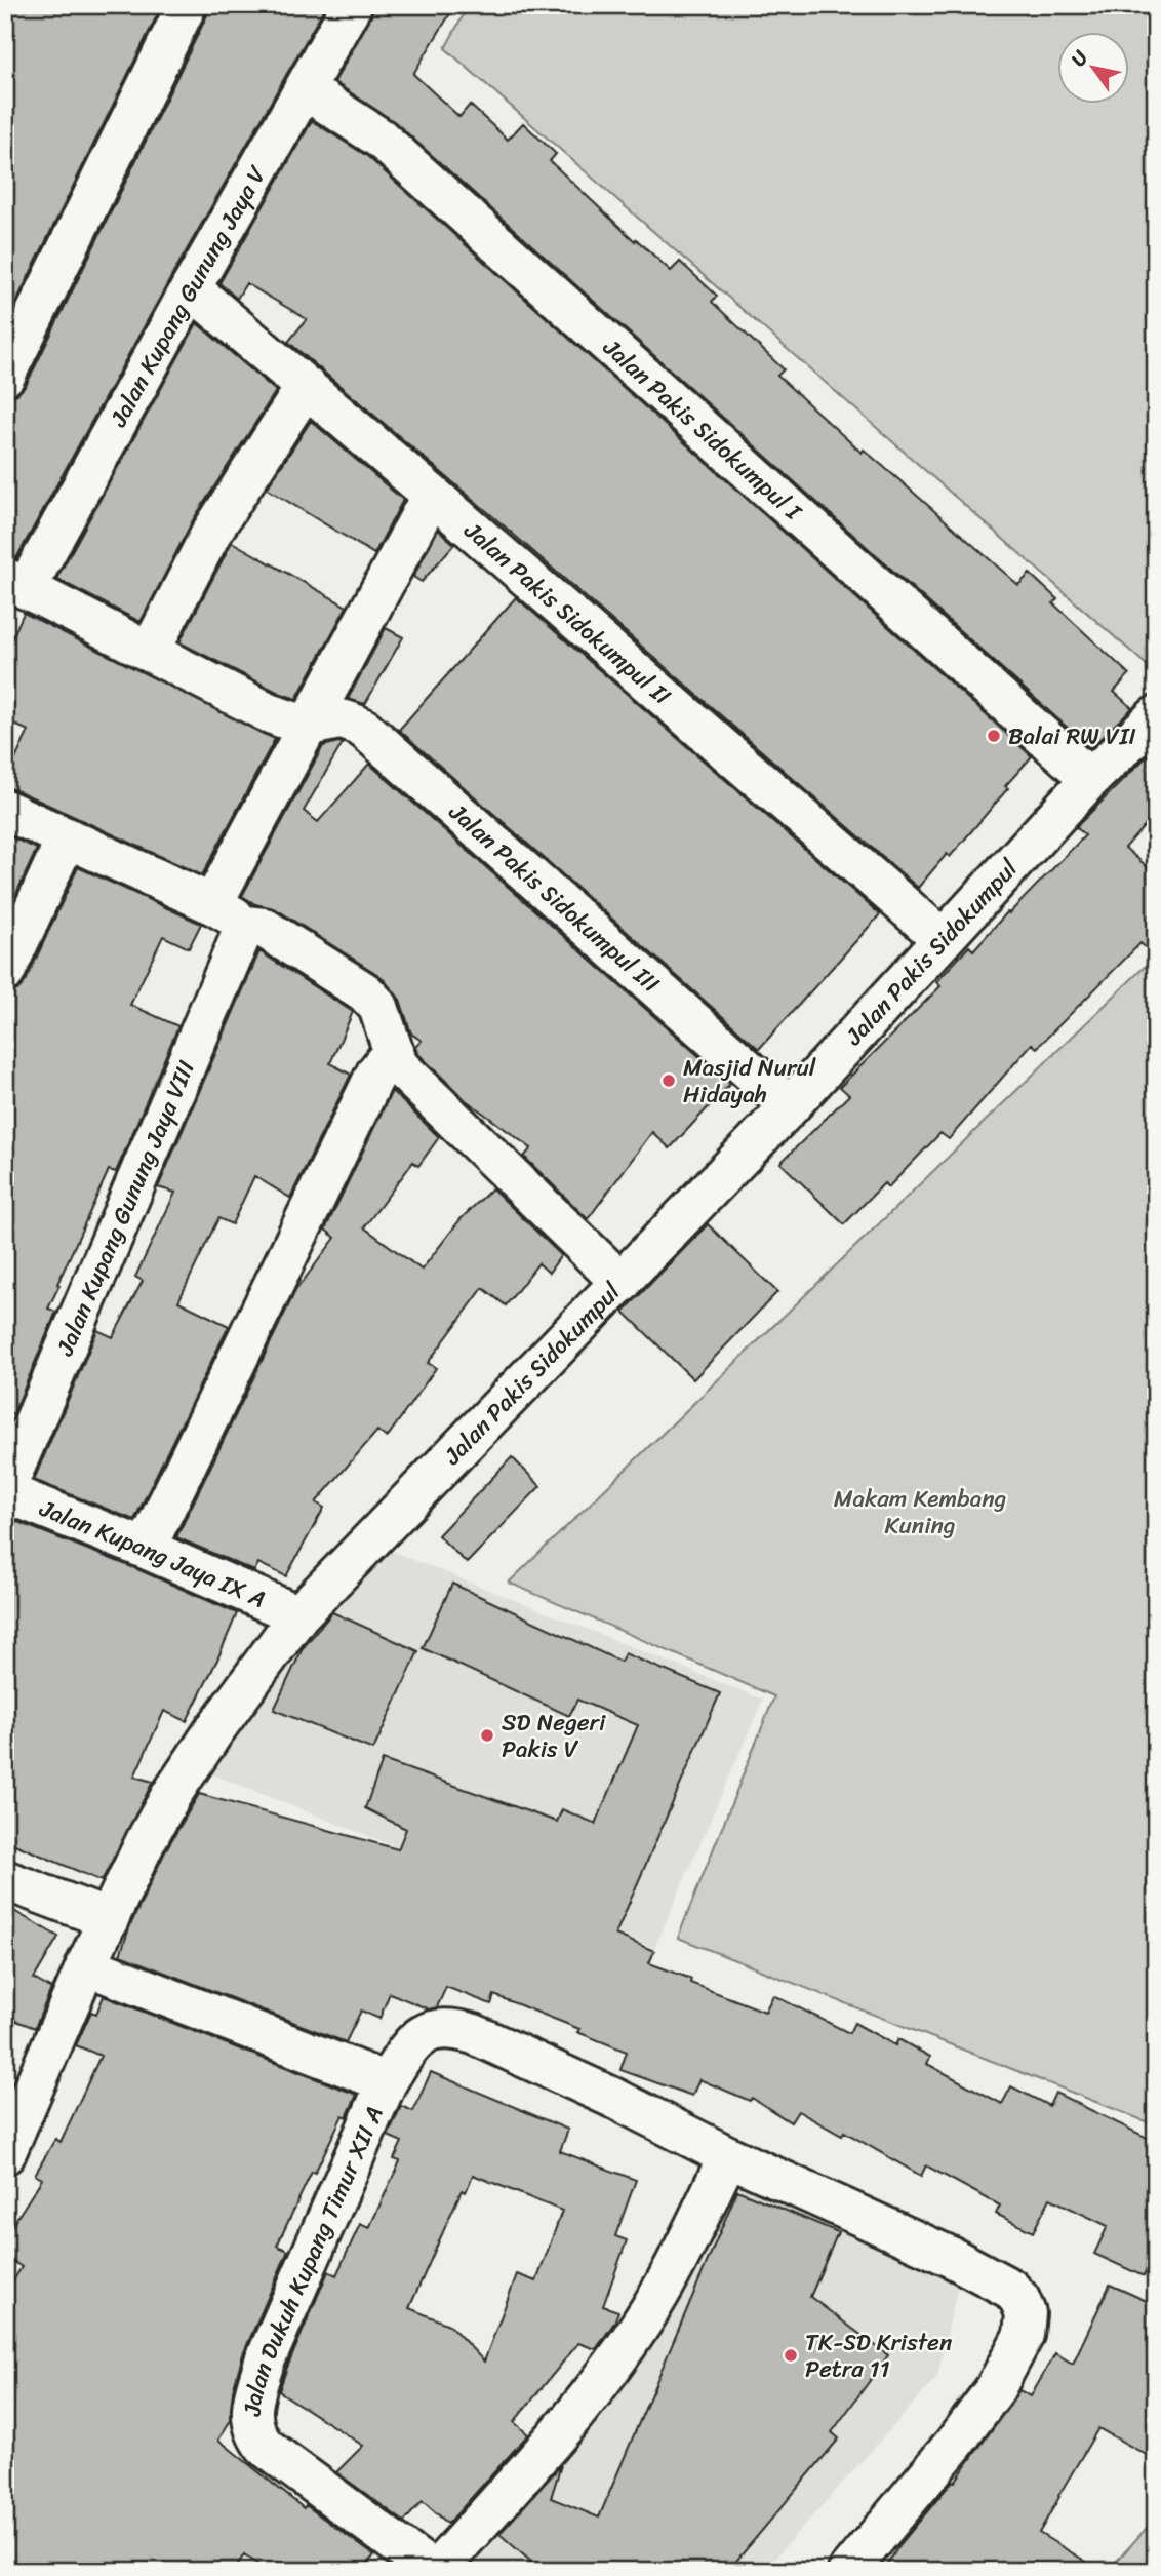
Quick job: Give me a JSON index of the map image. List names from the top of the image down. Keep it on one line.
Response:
{"streets":{"street":["Jalan Kupang Gunung Jaya V","Jalan Pakis Sidokumpul I","Jalan Pakis Sidokumpul II","Jalan Pakis Sidokumpul III","Jalan Pakis Sidokumpul","Jalan Kupang Gunung Jaya VIII","Jalan Kupang Jaya IX A","Jalan Dukuh Kupang Timur XII A"]},"crossings":[["Jalan Kupang Gunung Jaya V","Jalan Pakis Sidokumpul I"],["Jalan Kupang Gunung Jaya V","Jalan Pakis Sidokumpul II"],["Jalan Pakis Sidokumpul I","Jalan Pakis Sidokumpul"],["Jalan Pakis Sidokumpul II","Jalan Pakis Sidokumpul"],["Jalan Pakis Sidokumpul III","Jalan Pakis Sidokumpul"],["Jalan Pakis Sidokumpul","Jalan Kupang Jaya IX A"],["Jalan Pakis Sidokumpul","Jalan Dukuh Kupang Timur XII A"],["Jalan Kupang Gunung Jaya VIII","Jalan Kupang Jaya IX A"]],"parks":["Makam Kembang Kuning"],"places":["Balai RW VII","Masjid Nurul Hidayah","SD Negeri Pakis V","TK-SD Kristen Petra 11"],"north":"top left"}
